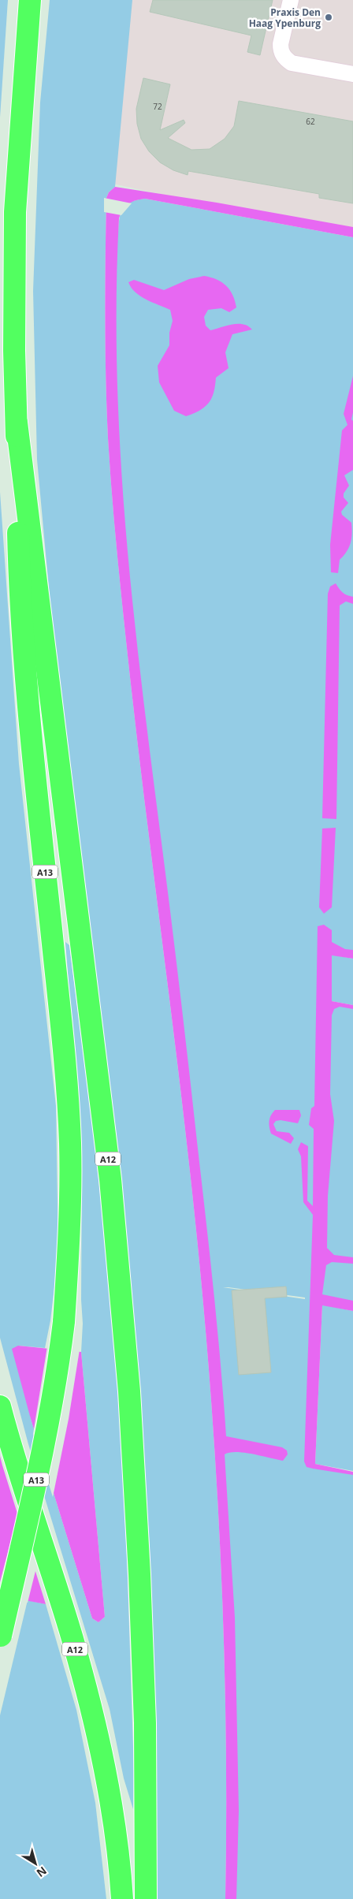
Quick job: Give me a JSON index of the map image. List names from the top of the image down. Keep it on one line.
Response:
{"streets":{"highway":["A13","A12"]},"crossings":[["A13","A12"]],"places":["Praxis Den Haag Ypenburg"],"house_numbers":["72","62"],"north":"bottom right"}
